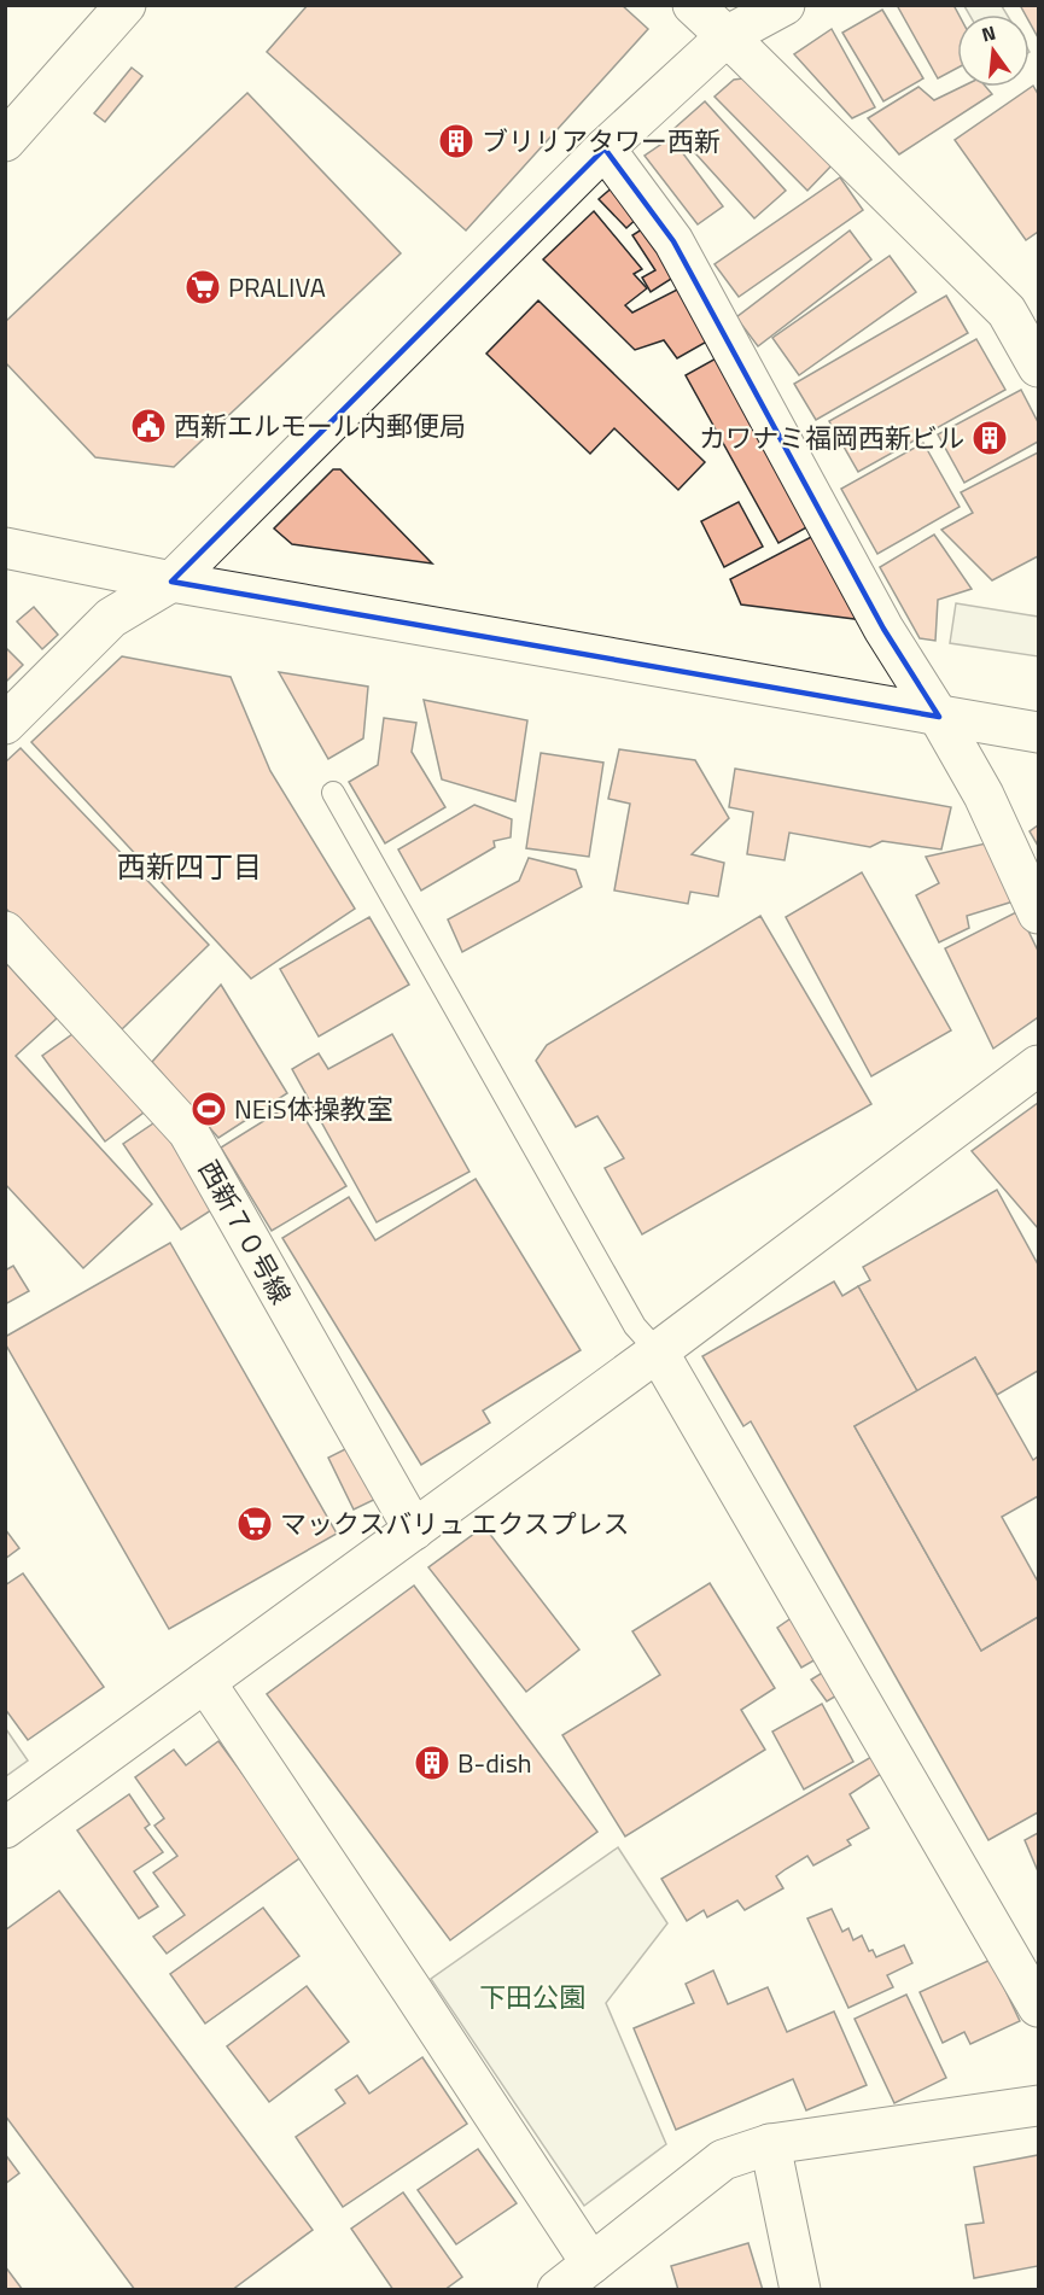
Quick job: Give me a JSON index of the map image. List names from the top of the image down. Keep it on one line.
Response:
{"streets":{"street":["西新７０号線"]},"districts":["西新四丁目"],"parks":["下田公園"],"places":{"building":["ブリリアタワー西新","カワナミ福岡西新ビル","B-dish"],"supermarket":["PRALIVA","マックスバリュ エクスプレス"],"public building":["西新エルモール内郵便局"],"sports":["NEiS体操教室"]},"north":"top"}
